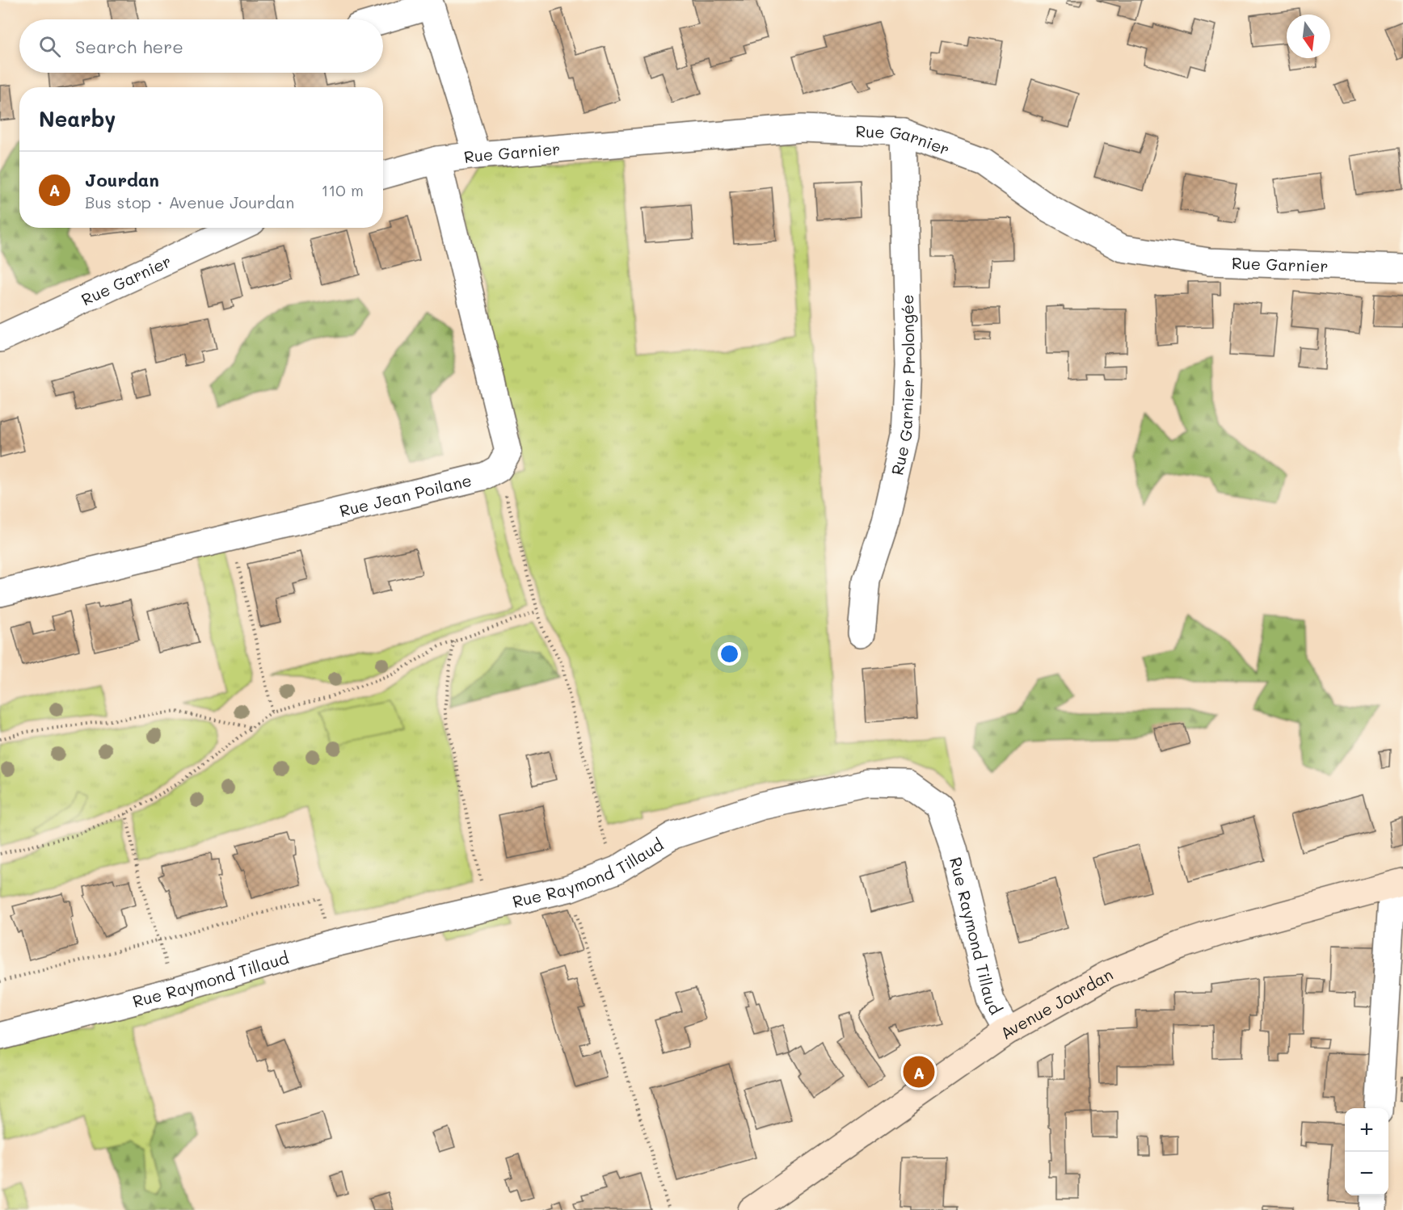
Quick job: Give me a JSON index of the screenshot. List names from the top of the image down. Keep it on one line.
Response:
{"streets":{"main road":["Avenue Jourdan"],"street":["Rue Garnier","Rue Garnier Prolongée","Rue Jean Poilane","Rue Raymond Tillaud"]},"crossings":[["Rue Garnier","Rue Garnier Prolongée"],["Rue Raymond Tillaud","Avenue Jourdan"]],"north":"bottom","page":{"search":"Search here","heading":"Nearby","list":[{"mark":"A","name":"Jourdan","note":"Bus stop · Avenue Jourdan","value":"110 m"}],"pins":"A","map_buttons":["+","−"]}}
